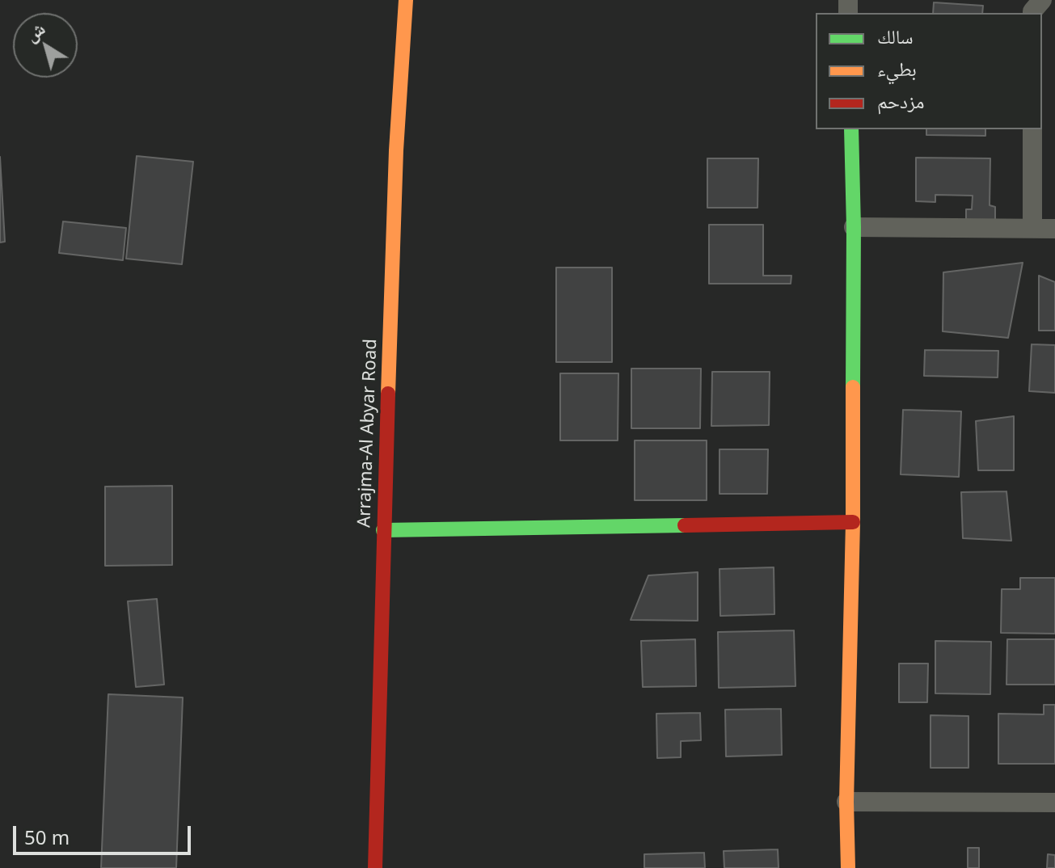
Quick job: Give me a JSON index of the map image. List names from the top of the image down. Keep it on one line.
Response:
{"streets":{"main road":["Arrajma-Al Abyar Road"]},"legend":["سالك","بطيء","مزدحم"],"scale_bar":"50 m","north":"top left"}
